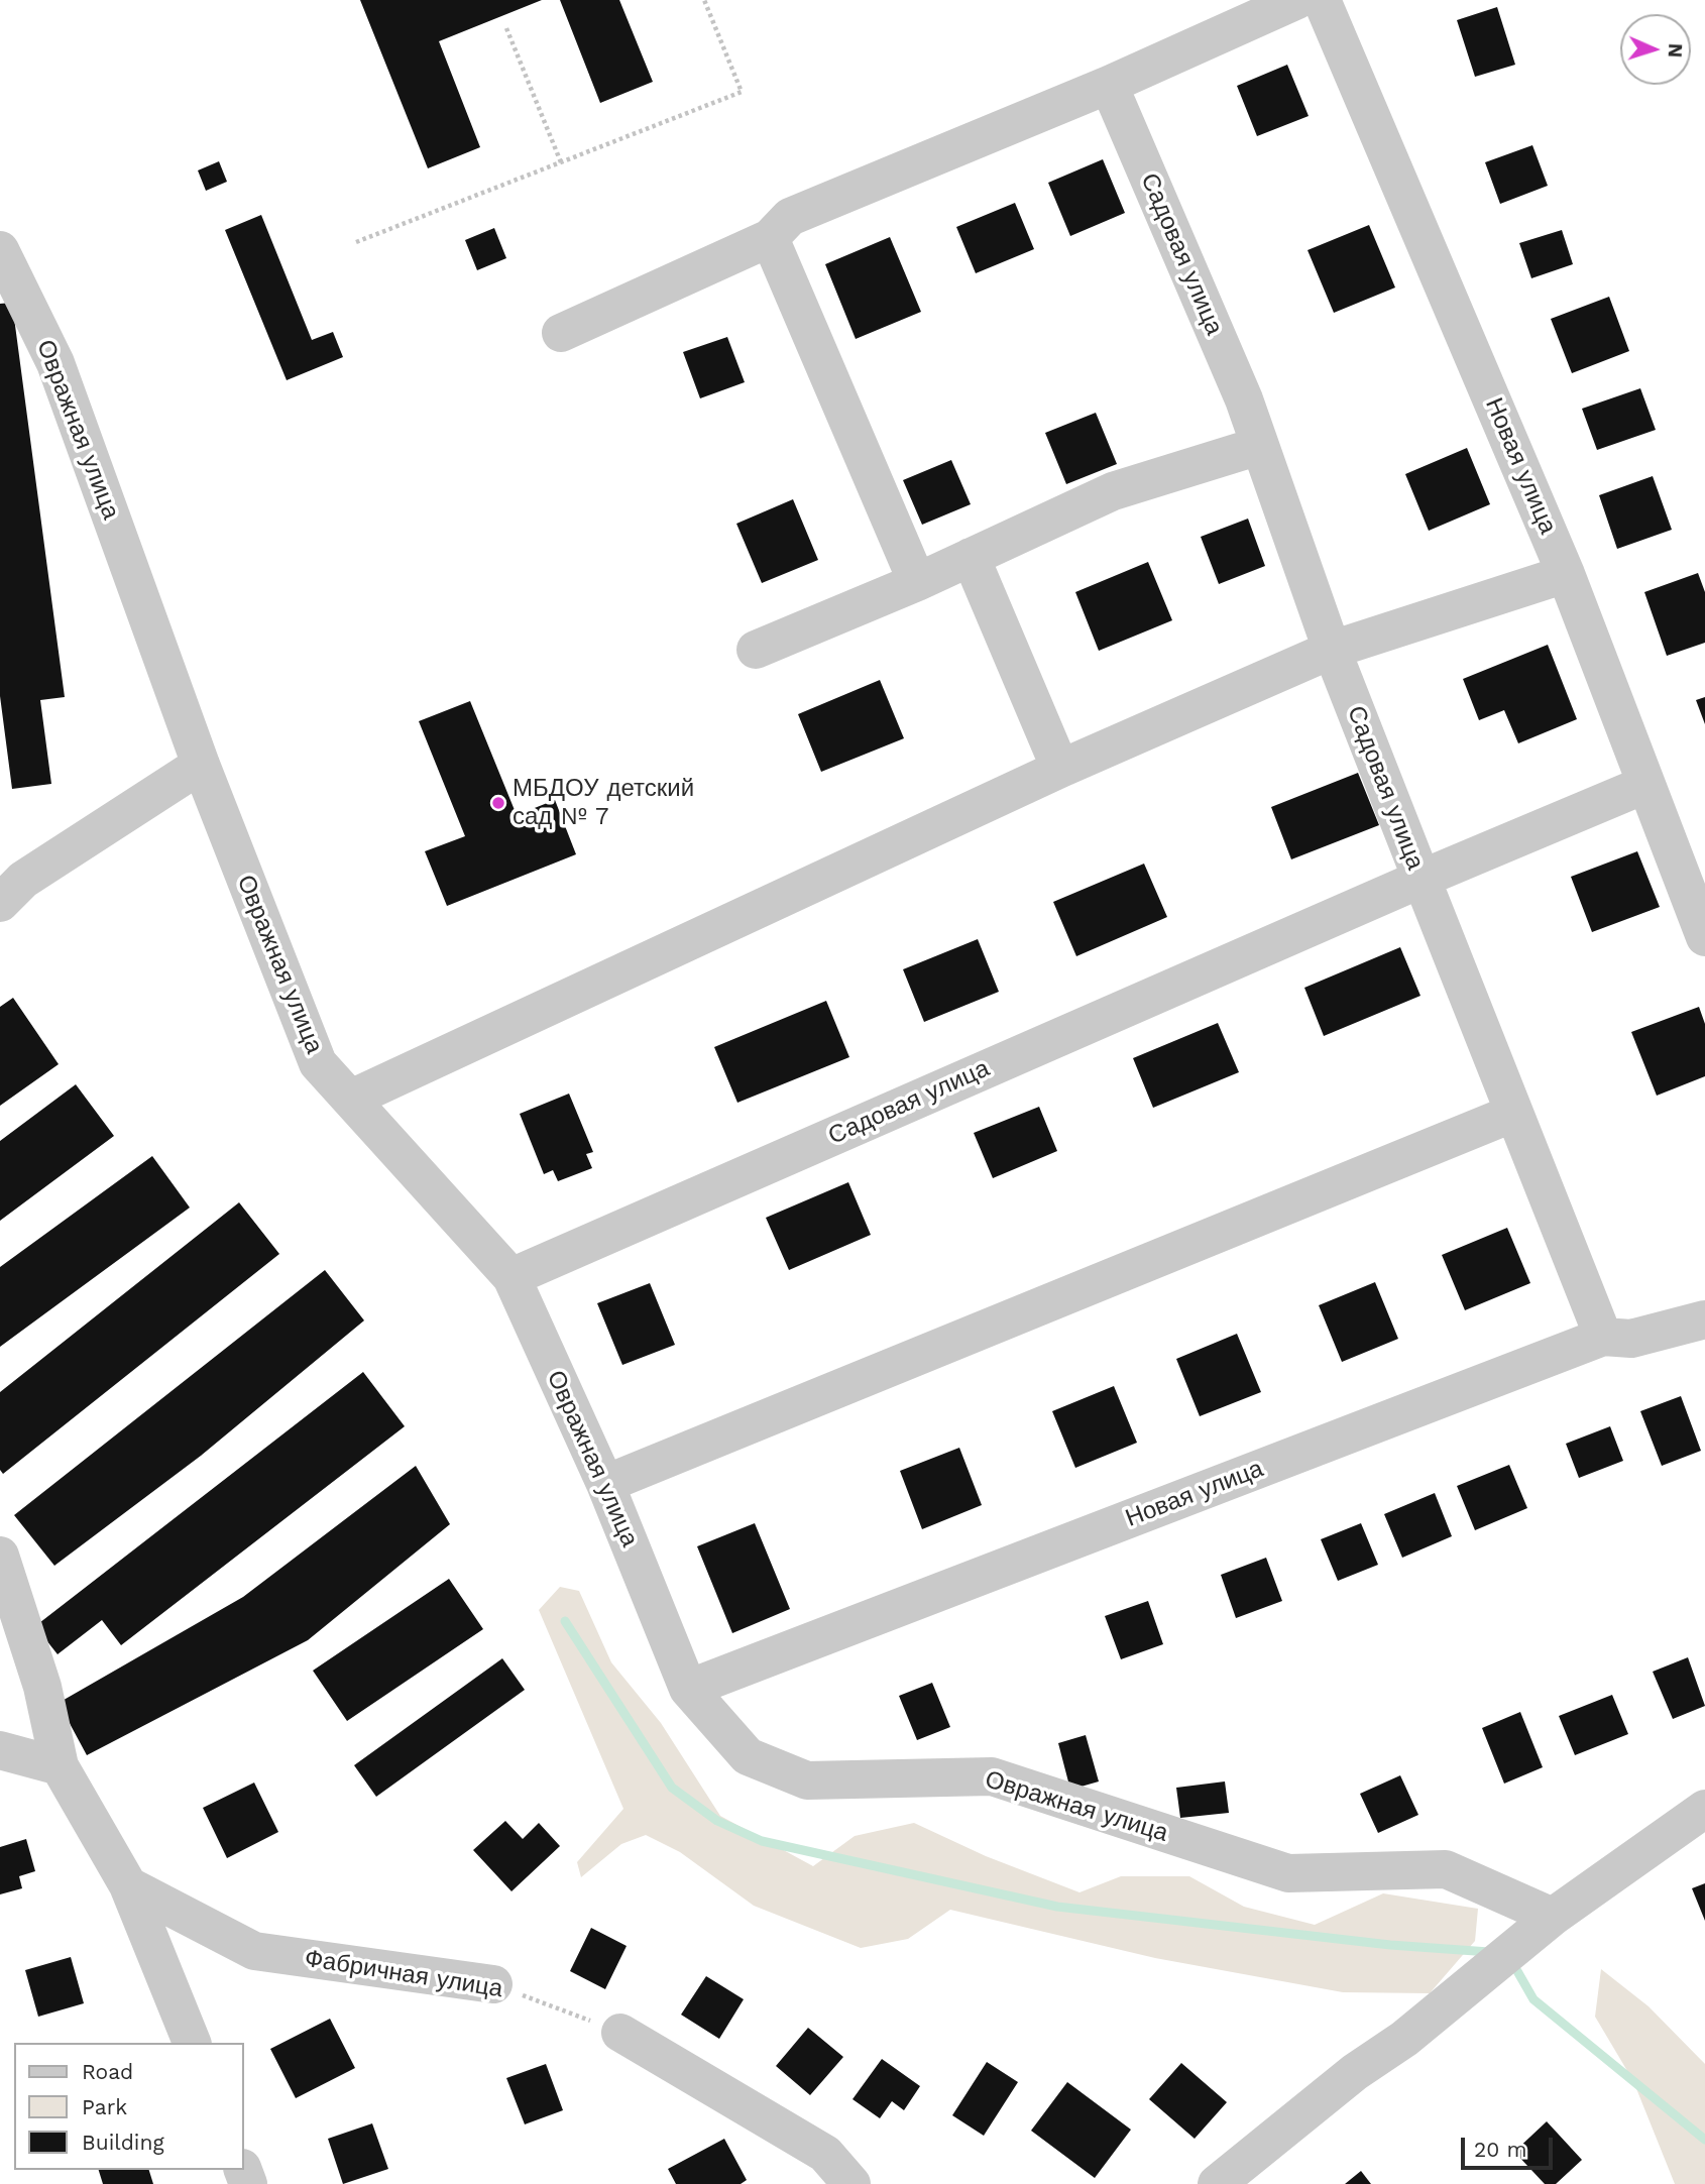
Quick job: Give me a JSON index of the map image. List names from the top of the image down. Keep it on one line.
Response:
{"streets":{"street":["Садовая улица","Овражная улица","Новая улица","Фабричная улица"]},"crossings":[["Садовая улица","Овражная улица"],["Овражная улица","Новая улица"]],"places":["МБДОУ детский сад № 7"],"legend":["Road","Park","Building"],"scale_bar":"20 m","north":"right"}
